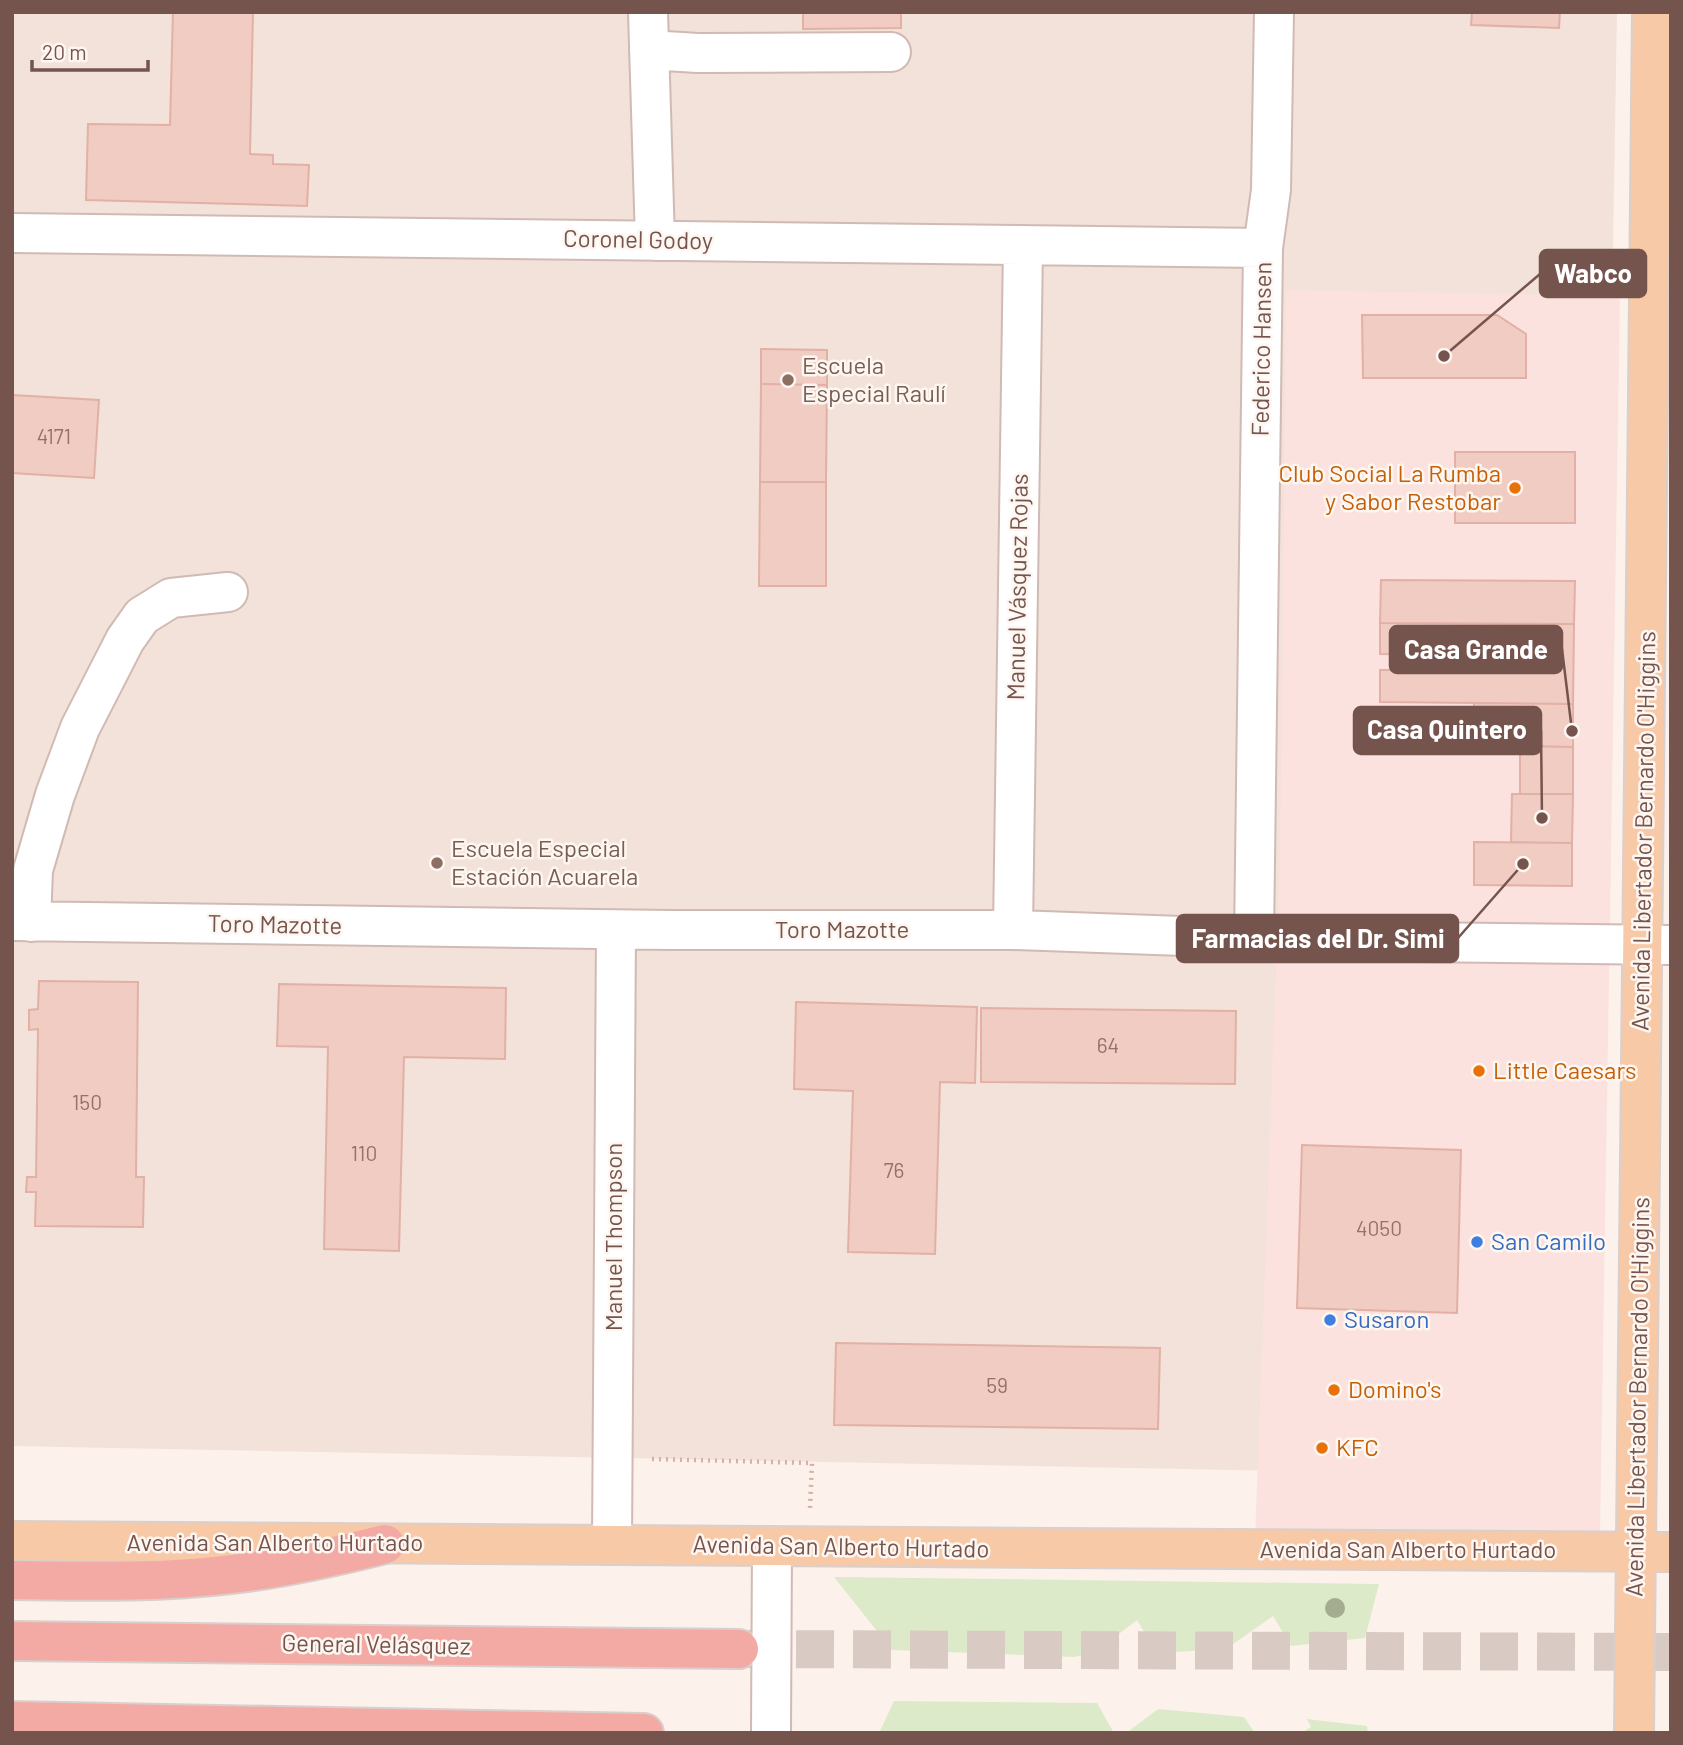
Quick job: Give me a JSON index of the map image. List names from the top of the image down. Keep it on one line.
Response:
{"streets":{"highway":["General Velásquez"],"main road":["Avenida Libertador Bernardo O'Higgins","Avenida San Alberto Hurtado"],"street":["Coronel Godoy","Federico Hansen","Manuel Vásquez Rojas","Toro Mazotte","Manuel Thompson"]},"crossings":[["Coronel Godoy","Federico Hansen"],["Coronel Godoy","Manuel Vásquez Rojas"],["Federico Hansen","Toro Mazotte"],["Manuel Vásquez Rojas","Toro Mazotte"],["Avenida Libertador Bernardo O'Higgins","Toro Mazotte"],["Avenida Libertador Bernardo O'Higgins","Avenida San Alberto Hurtado"],["Toro Mazotte","Manuel Thompson"],["Manuel Thompson","Avenida San Alberto Hurtado"]],"places":["Wabco","Escuela Especial Raulí","Club Social La Rumba y Sabor Restobar","Casa Grande","Casa Quintero","Escuela Especial Estación Acuarela","Farmacias del Dr. Simi","Little Caesars","San Camilo","Susaron","Domino's","KFC"],"house_numbers":["4171","64","150","110","76","4050","59"],"scale_bar":"20 m"}
